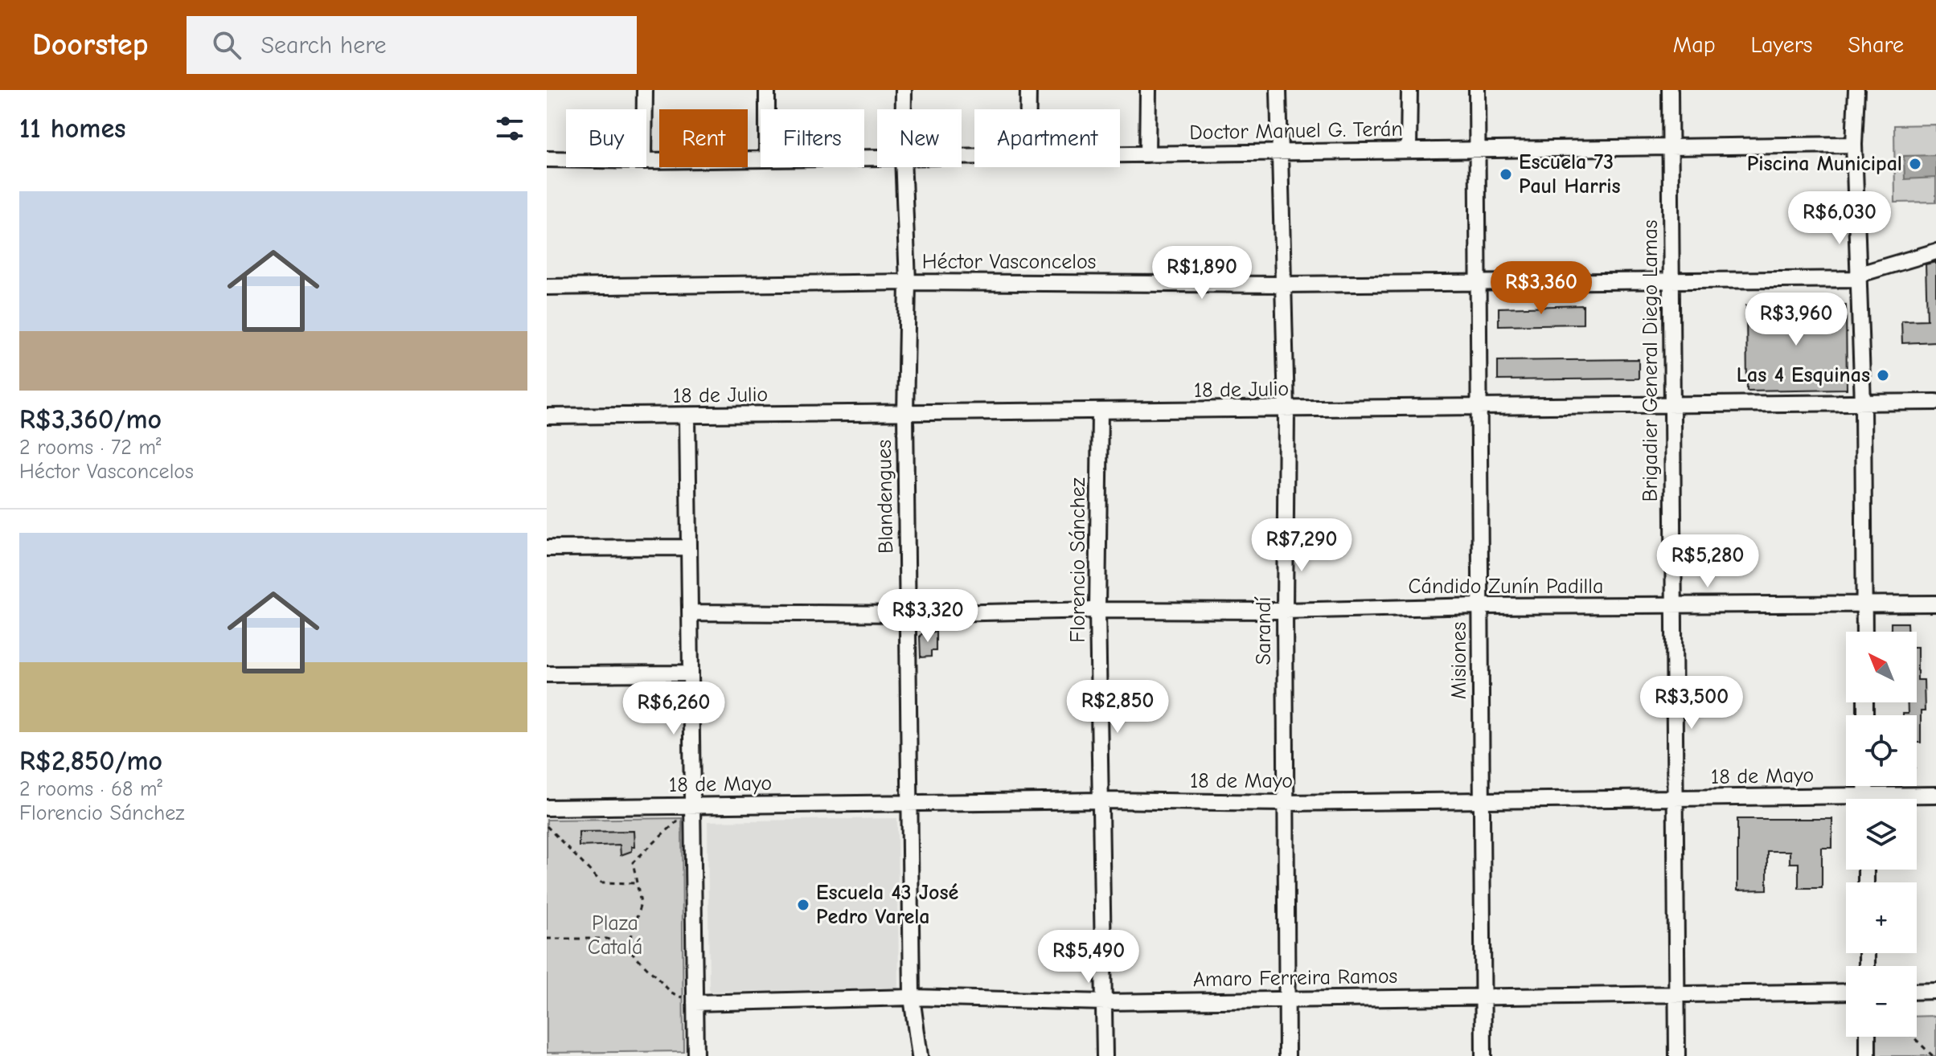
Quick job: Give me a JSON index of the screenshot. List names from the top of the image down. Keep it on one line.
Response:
{"streets":{"street":["Doctor Manuel G. Terán","Héctor Vasconcelos","Brigadier General Diego Lamas","18 de Julio","Blandengues","Florencio Sánchez","Cándido Zunín Padilla","Sarandí","Misiones","18 de Mayo","Amaro Ferreira Ramos"]},"crossings":[["Doctor Manuel G. Terán","Brigadier General Diego Lamas"],["Doctor Manuel G. Terán","Sarandí"],["Doctor Manuel G. Terán","Misiones"],["Héctor Vasconcelos","Brigadier General Diego Lamas"],["Héctor Vasconcelos","Blandengues"],["Héctor Vasconcelos","Sarandí"],["Héctor Vasconcelos","Misiones"],["Brigadier General Diego Lamas","18 de Julio"],["Brigadier General Diego Lamas","Cándido Zunín Padilla"],["Brigadier General Diego Lamas","18 de Mayo"],["Brigadier General Diego Lamas","Amaro Ferreira Ramos"],["18 de Julio","Blandengues"],["18 de Julio","Florencio Sánchez"],["18 de Julio","Sarandí"],["18 de Julio","Misiones"],["Blandengues","Cándido Zunín Padilla"],["Blandengues","18 de Mayo"],["Blandengues","Amaro Ferreira Ramos"],["Florencio Sánchez","Cándido Zunín Padilla"],["Florencio Sánchez","18 de Mayo"],["Florencio Sánchez","Amaro Ferreira Ramos"],["Cándido Zunín Padilla","Sarandí"],["Cándido Zunín Padilla","Misiones"],["Sarandí","18 de Mayo"],["Sarandí","Amaro Ferreira Ramos"],["Misiones","18 de Mayo"],["Misiones","Amaro Ferreira Ramos"]],"parks":["Plaza Catalá"],"places":["Piscina Municipal","Escuela 73 Paul Harris","Las 4 Esquinas","Escuela 43 José Pedro Varela"],"north":"top left","page":{"header":"Doorstep","search":"Search here","nav":["Map","Layers","Share"],"heading":"11 homes","chip":["Buy","Rent","Filters","New","Apartment"],"list":[{"name":"R$3,360/mo","note":"2 rooms · 72 m² · Héctor Vasconcelos"},{"name":"R$2,850/mo","note":"2 rooms · 68 m² · Florencio Sánchez"}],"price":["R$6,030","R$1,890","R$3,360","R$3,960","R$7,290","R$5,280","R$3,320","R$3,500","R$2,850","R$6,260","R$5,490"],"map_buttons":["+","−"]}}
